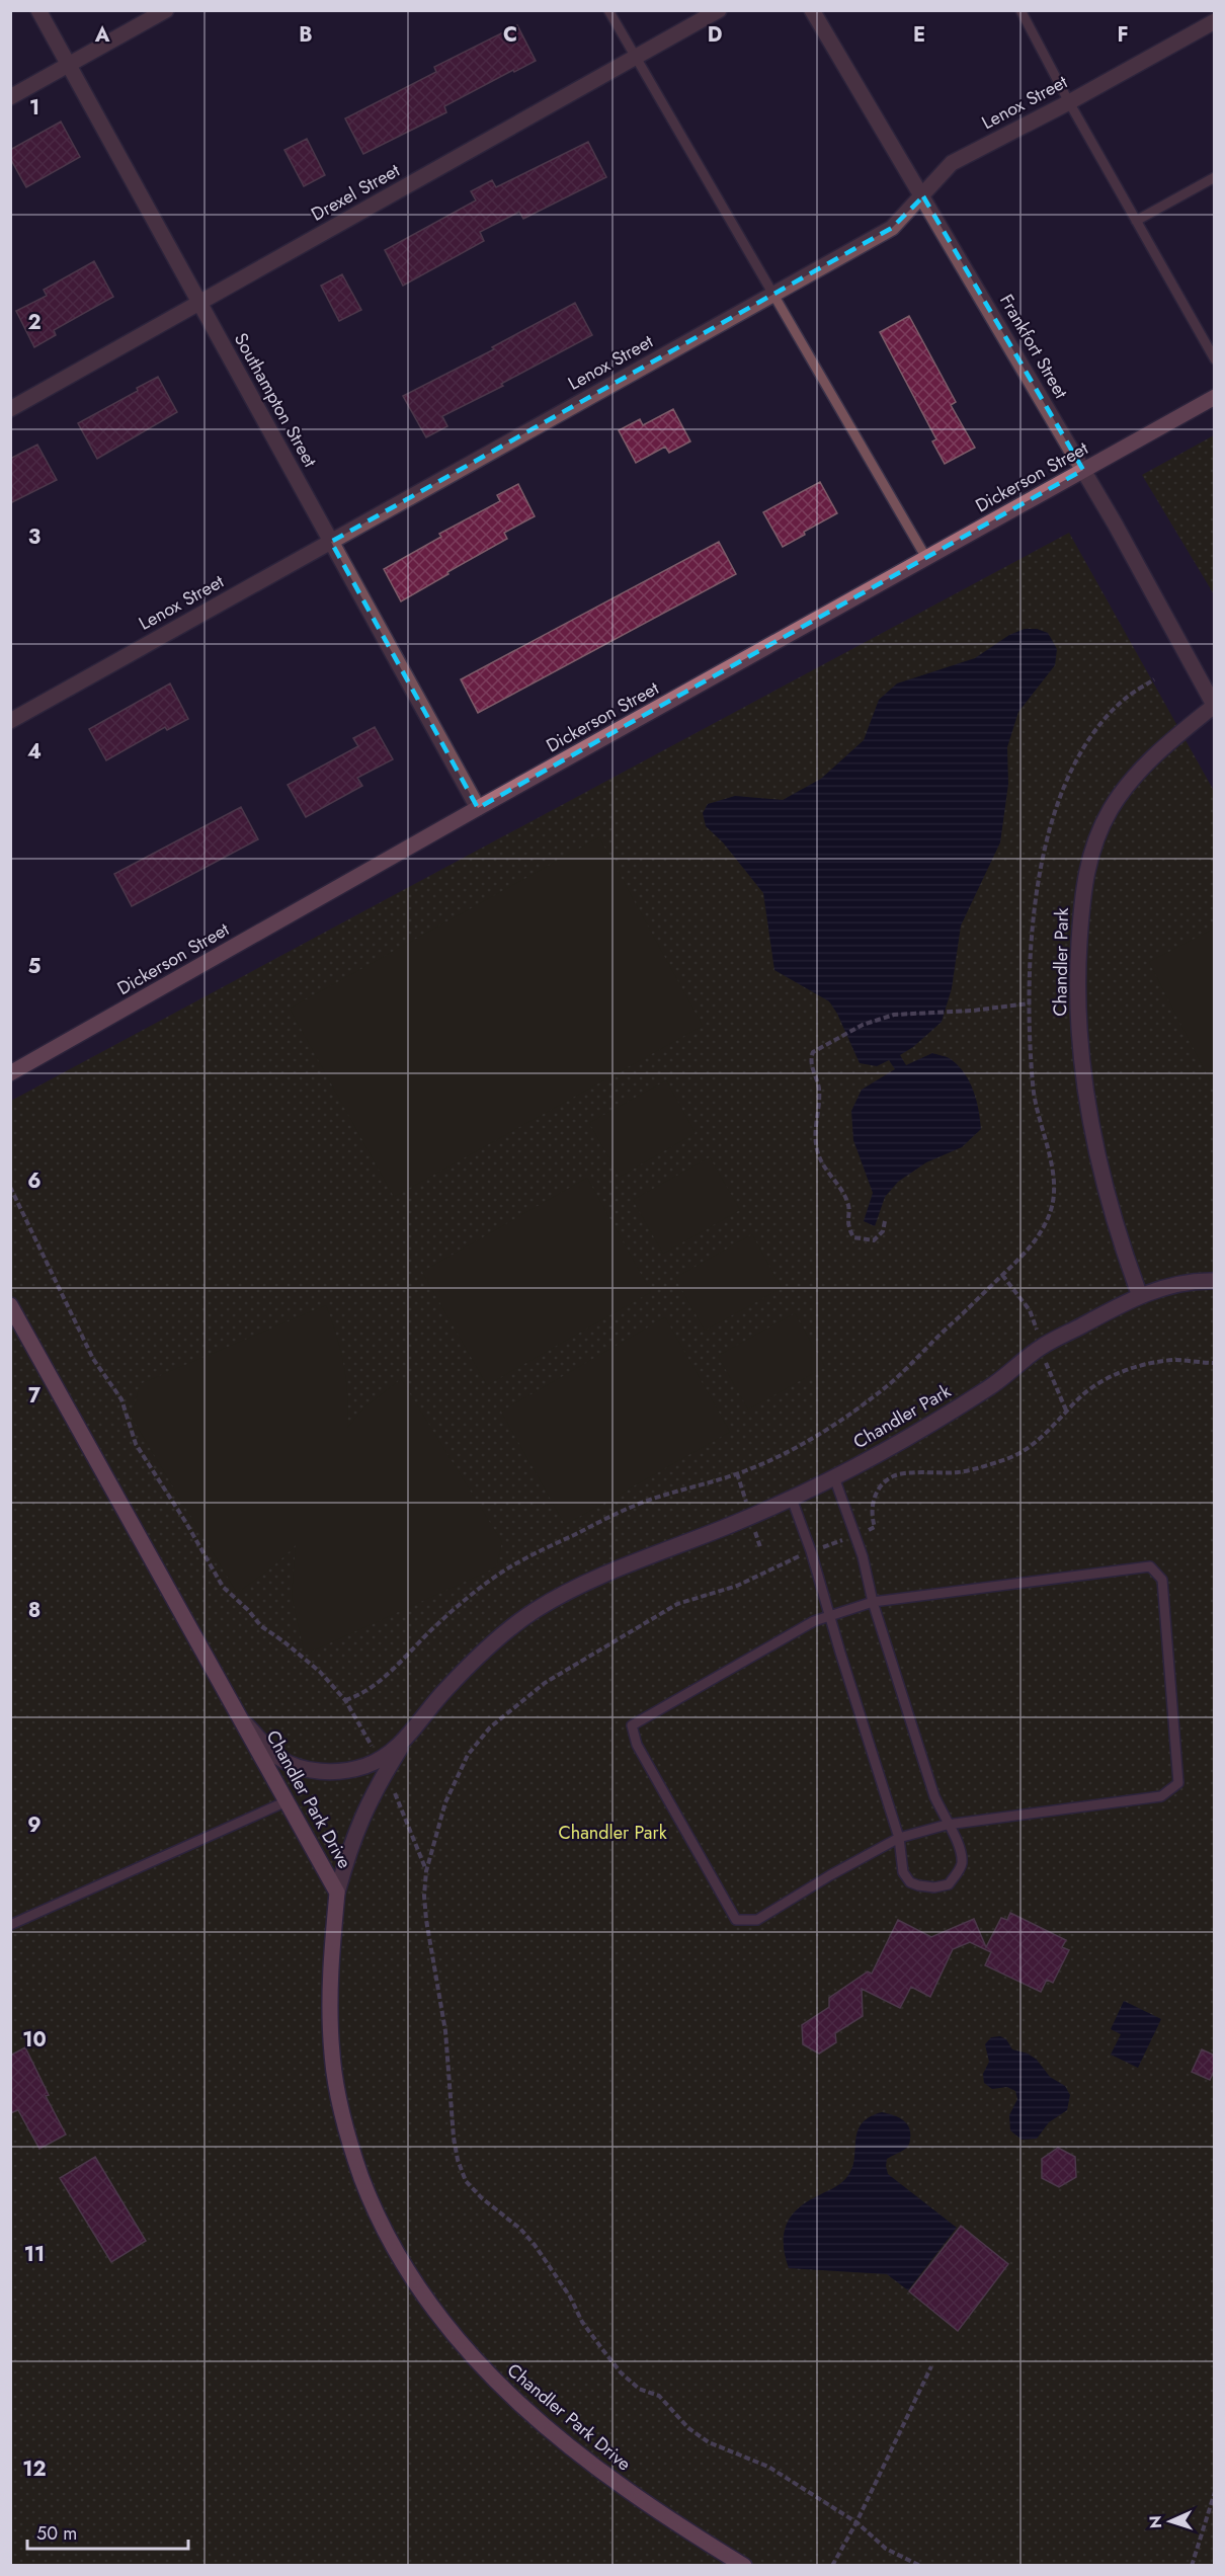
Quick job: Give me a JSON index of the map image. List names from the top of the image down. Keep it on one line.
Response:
{"streets":{"street":["Lenox Street","Drexel Street","Frankfort Street","Southampton Street","Dickerson Street","Chandler Park","Chandler Park Drive"]},"crossings":[["Lenox Street","Frankfort Street"],["Lenox Street","Southampton Street"],["Drexel Street","Southampton Street"],["Frankfort Street","Dickerson Street"],["Frankfort Street","Chandler Park"],["Southampton Street","Dickerson Street"],["Chandler Park","Chandler Park Drive"]],"parks":["Chandler Park"],"scale_bar":"50 m","north":"left","grid":{"columns":["A","B","C","D","E","F"],"rows":["1","2","3","4","5","6","7","8","9","10","11","12"]}}
